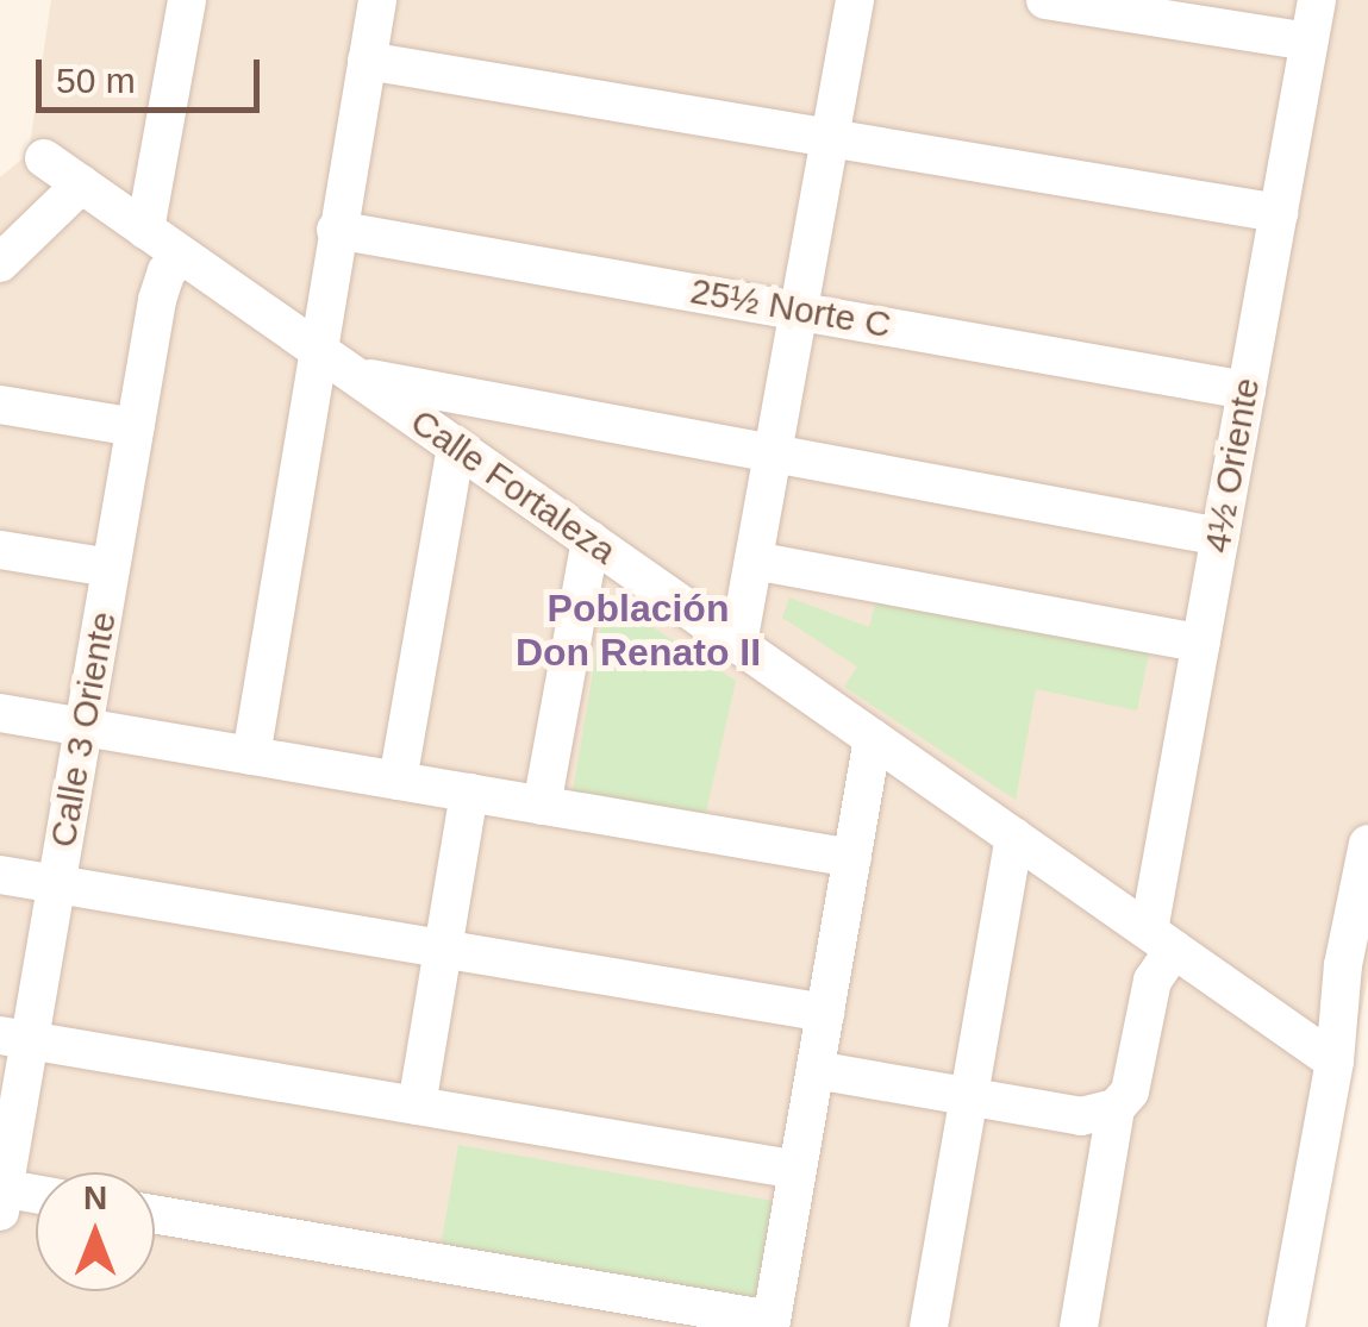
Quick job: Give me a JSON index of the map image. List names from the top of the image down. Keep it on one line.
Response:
{"streets":{"street":["25½ Norte C","4½ Oriente","Calle Fortaleza","Calle 3 Oriente"]},"crossings":[["25½ Norte C","4½ Oriente"],["4½ Oriente","Calle Fortaleza"],["Calle Fortaleza","Calle 3 Oriente"]],"districts":["Población Don Renato II"],"scale_bar":"50 m","north":"top"}
